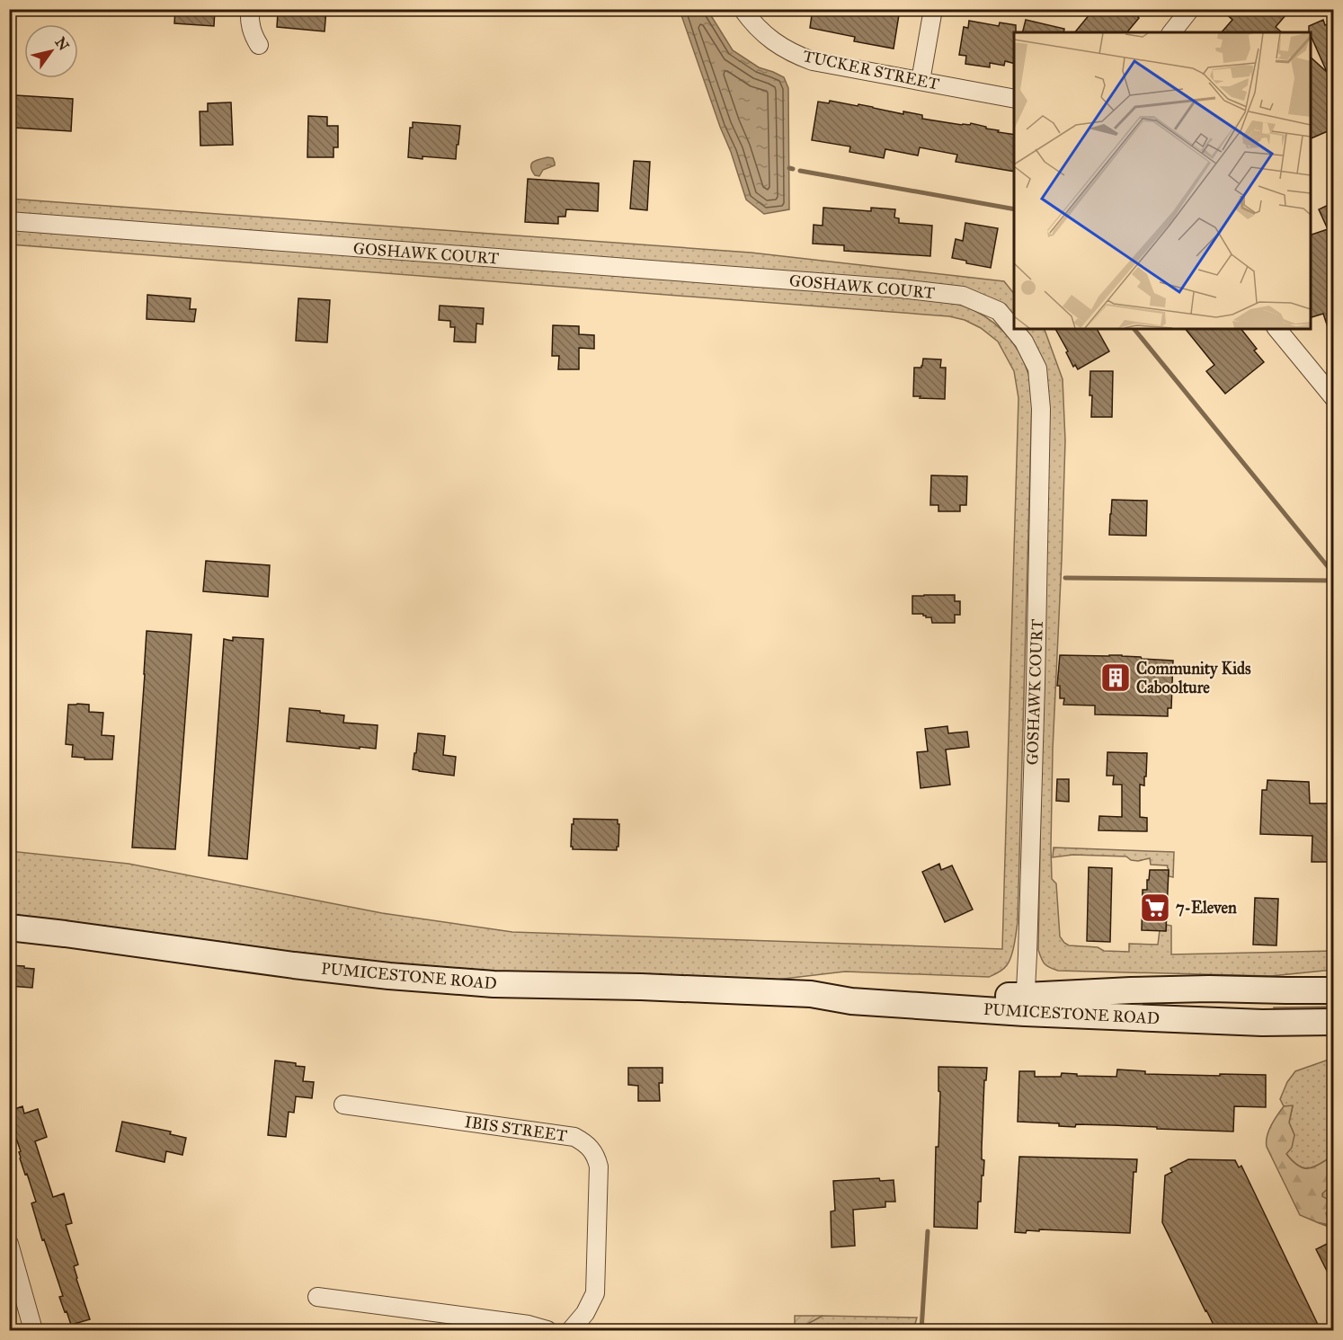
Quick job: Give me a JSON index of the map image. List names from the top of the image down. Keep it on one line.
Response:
{"streets":{"main road":["PUMICESTONE ROAD"],"street":["TUCKER STREET","GOSHAWK COURT","IBIS STREET"]},"crossings":[["GOSHAWK COURT","PUMICESTONE ROAD"]],"places":{"building":["Community Kids Caboolture"],"supermarket":["7-Eleven"]},"north":"top right"}
